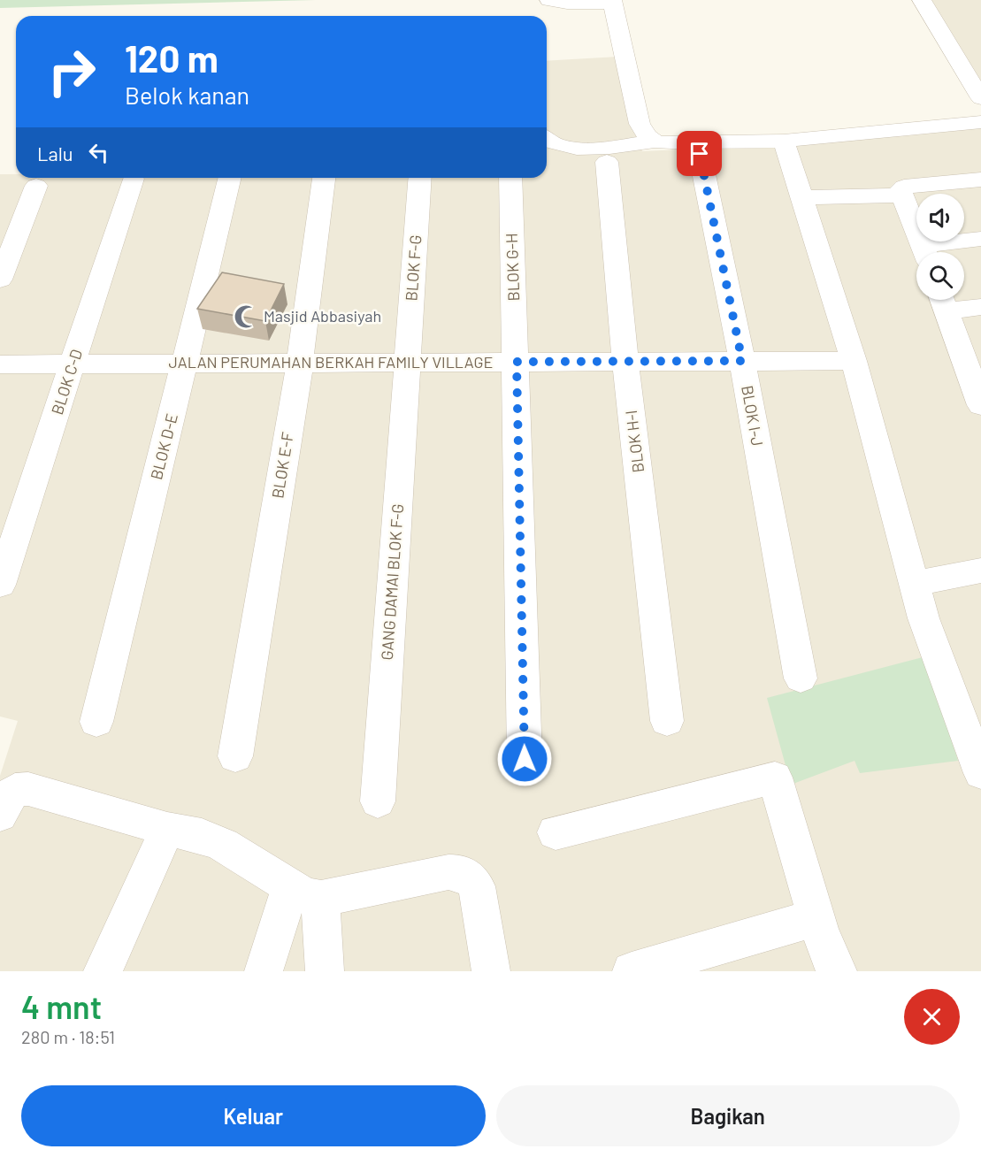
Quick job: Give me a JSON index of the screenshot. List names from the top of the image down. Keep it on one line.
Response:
{"streets":{"street":["BLOK G-H","BLOK F-G","JALAN PERUMAHAN BERKAH FAMILY VILLAGE","BLOK C-D","BLOK I-J","BLOK H-I","BLOK D-E","BLOK E-F","GANG DAMAI BLOK F-G"]},"crossings":[["BLOK G-H","JALAN PERUMAHAN BERKAH FAMILY VILLAGE"],["BLOK F-G","JALAN PERUMAHAN BERKAH FAMILY VILLAGE"],["BLOK F-G","GANG DAMAI BLOK F-G"],["JALAN PERUMAHAN BERKAH FAMILY VILLAGE","BLOK C-D"],["JALAN PERUMAHAN BERKAH FAMILY VILLAGE","BLOK I-J"],["JALAN PERUMAHAN BERKAH FAMILY VILLAGE","BLOK H-I"],["JALAN PERUMAHAN BERKAH FAMILY VILLAGE","BLOK D-E"],["JALAN PERUMAHAN BERKAH FAMILY VILLAGE","BLOK E-F"],["JALAN PERUMAHAN BERKAH FAMILY VILLAGE","GANG DAMAI BLOK F-G"]],"places":{"mosque":["Masjid Abbasiyah"]},"page":{"turn":["120 m","Belok kanan"],"then":"Lalu","heading":["4 mnt","280 m · 18:51"],"buttons":["Keluar","Bagikan"]}}
